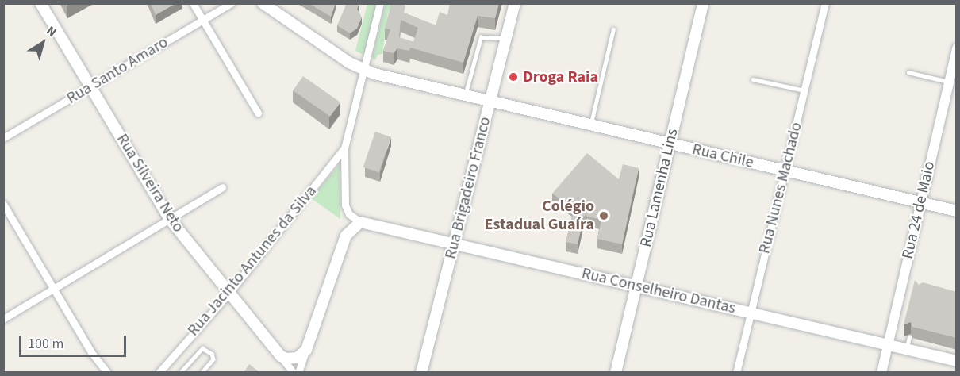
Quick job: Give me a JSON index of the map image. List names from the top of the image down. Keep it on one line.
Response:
{"streets":{"main road":["Rua Chile","Rua Silveira Neto","Rua Brigadeiro Franco","Rua Lamenha Lins","Rua Conselheiro Dantas"],"street":["Rua Santo Amaro","Rua Nunes Machado","Rua 24 de Maio","Rua Jacinto Antunes da Silva"]},"crossings":[["Rua Santo Amaro","Rua Silveira Neto"],["Rua Chile","Rua Brigadeiro Franco"],["Rua Chile","Rua Lamenha Lins"],["Rua Chile","Rua Nunes Machado"],["Rua Chile","Rua 24 de Maio"],["Rua Silveira Neto","Rua Jacinto Antunes da Silva"],["Rua Brigadeiro Franco","Rua Conselheiro Dantas"],["Rua Lamenha Lins","Rua Conselheiro Dantas"],["Rua Nunes Machado","Rua Conselheiro Dantas"],["Rua 24 de Maio","Rua Conselheiro Dantas"]],"places":["Droga Raia","Colégio Estadual Guaíra"],"scale_bar":"100 m","north":"top right"}
